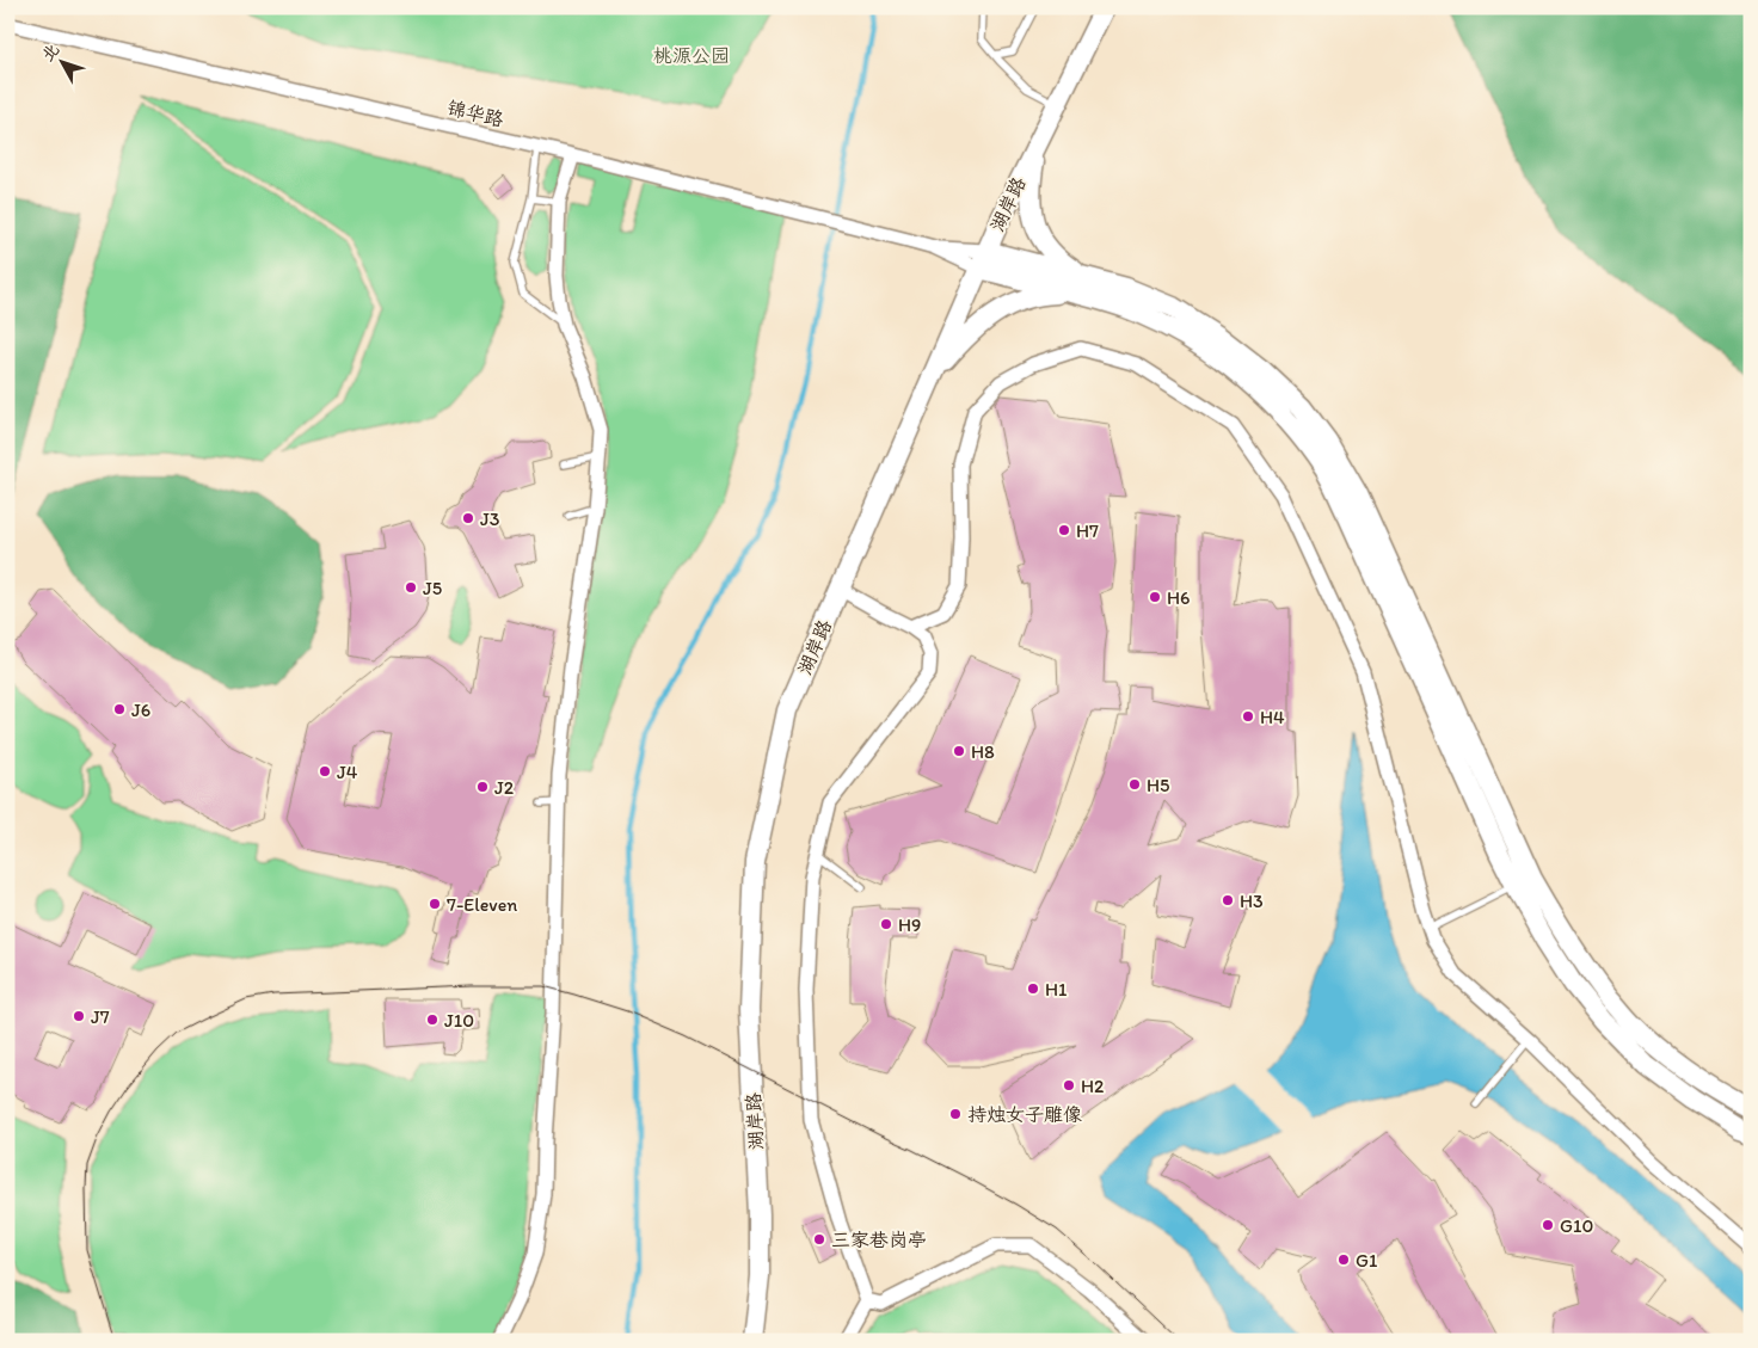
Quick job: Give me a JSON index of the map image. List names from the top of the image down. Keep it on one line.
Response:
{"streets":{"street":["锦华路","湖岸路"]},"crossings":[["锦华路","湖岸路"]],"parks":["桃源公园"],"places":["J3","H7","J5","H6","J6","H4","H8","J4","H5","J2","H3","7-Eleven","H9","H1","J7","J10","H2","持烛女子雕像","G10","三家巷岗亭","G1"],"north":"top left"}
